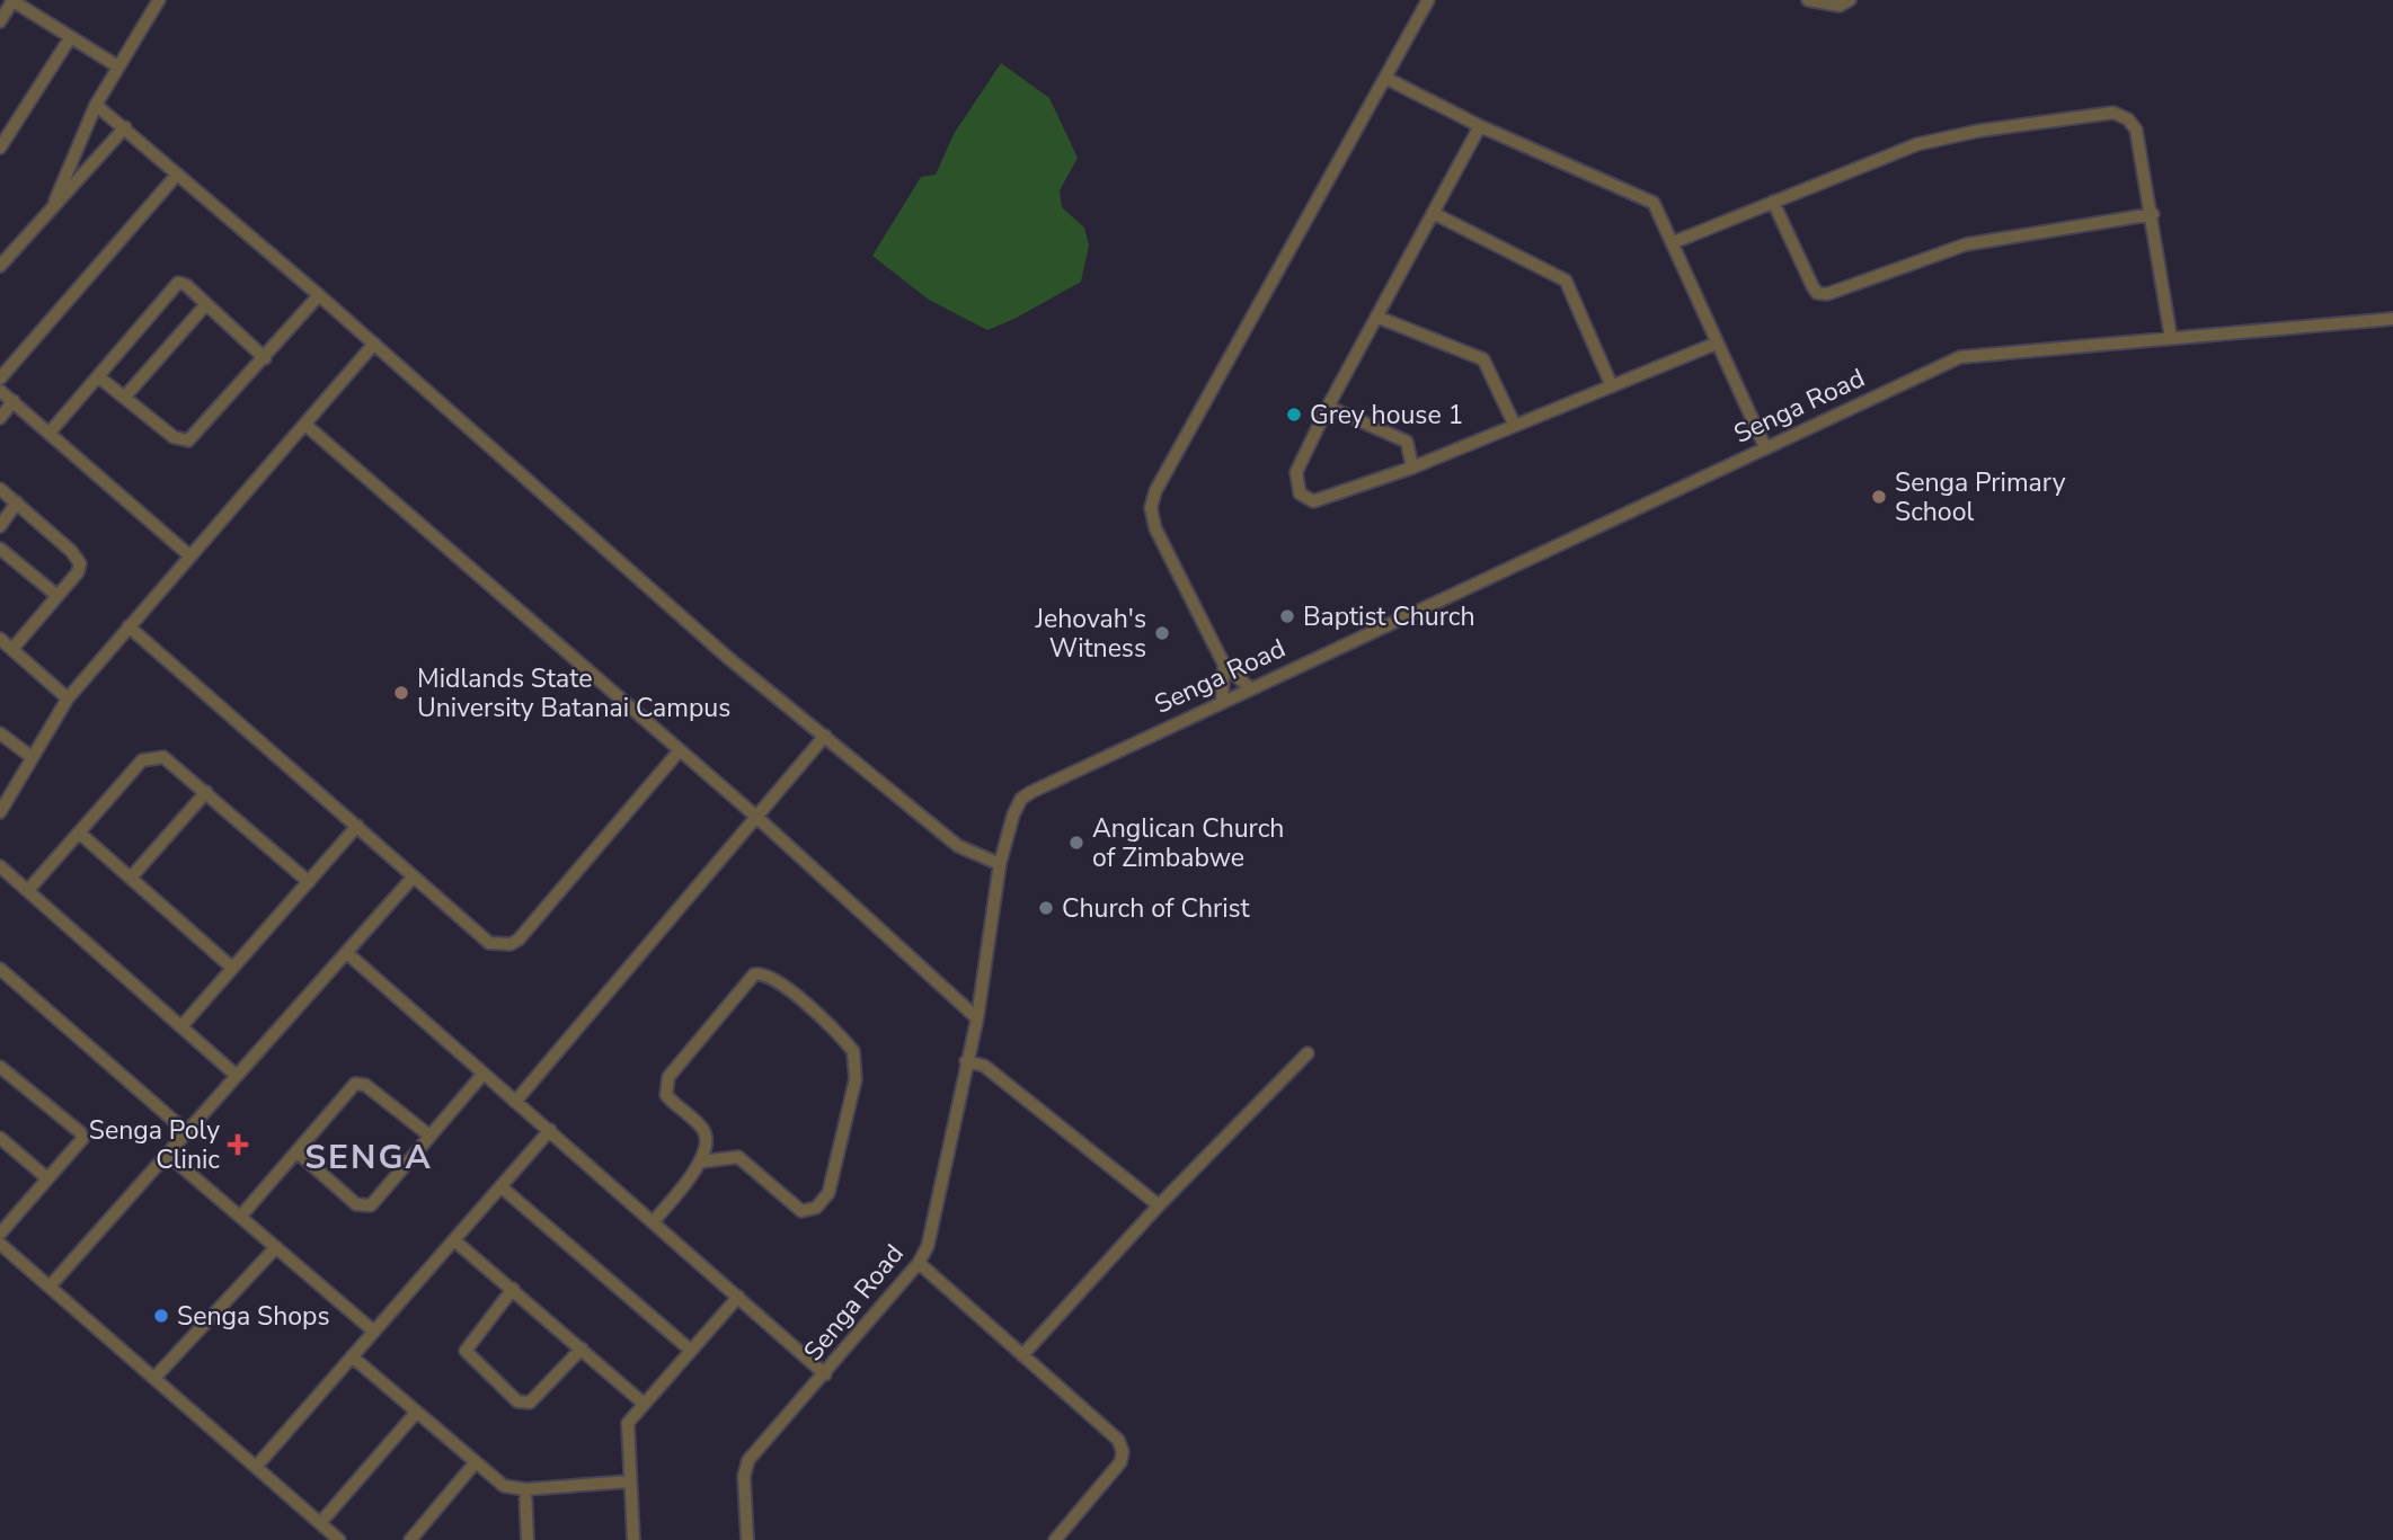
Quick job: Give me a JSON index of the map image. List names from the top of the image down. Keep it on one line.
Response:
{"streets":{"street":["Senga Road"]},"districts":["SENGA"],"places":{"other":["Grey house 1","Senga Primary School","Baptist Church","Jehovah's Witness","Midlands State University Batanai Campus","Anglican Church of Zimbabwe","Church of Christ","Senga Shops"],"health":["Senga Poly Clinic"]}}
